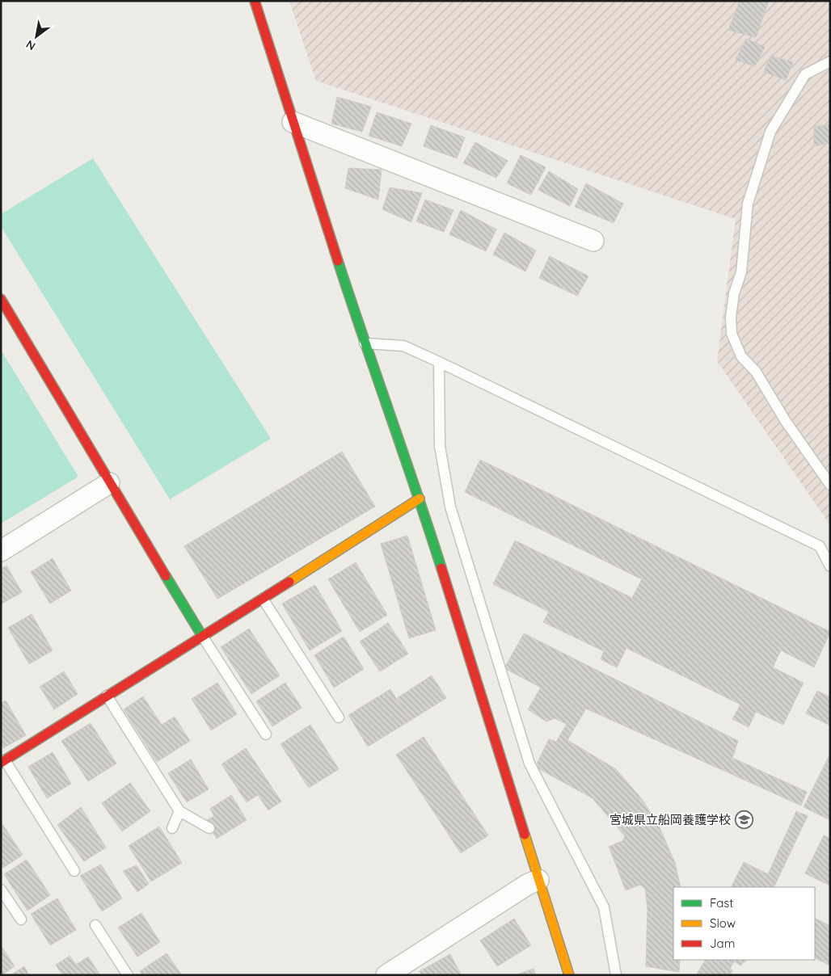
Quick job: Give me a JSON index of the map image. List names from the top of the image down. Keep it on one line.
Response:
{"places":{"school or university":["宮城県立船岡養護学校"]},"legend":["Fast","Slow","Jam"],"north":"bottom left"}
